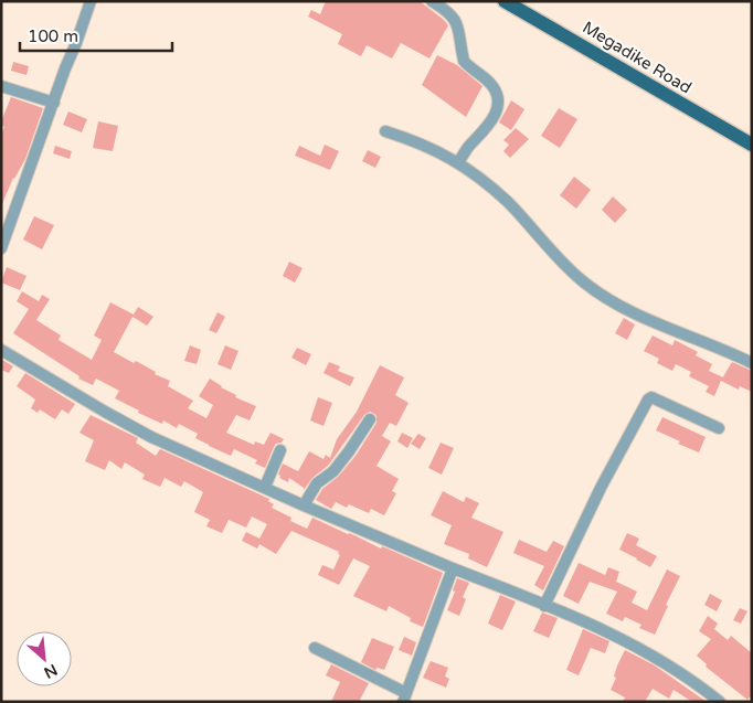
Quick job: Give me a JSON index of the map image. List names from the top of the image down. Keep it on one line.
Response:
{"streets":{"main road":["Megadike Road"]},"scale_bar":"100 m","north":"bottom right"}
